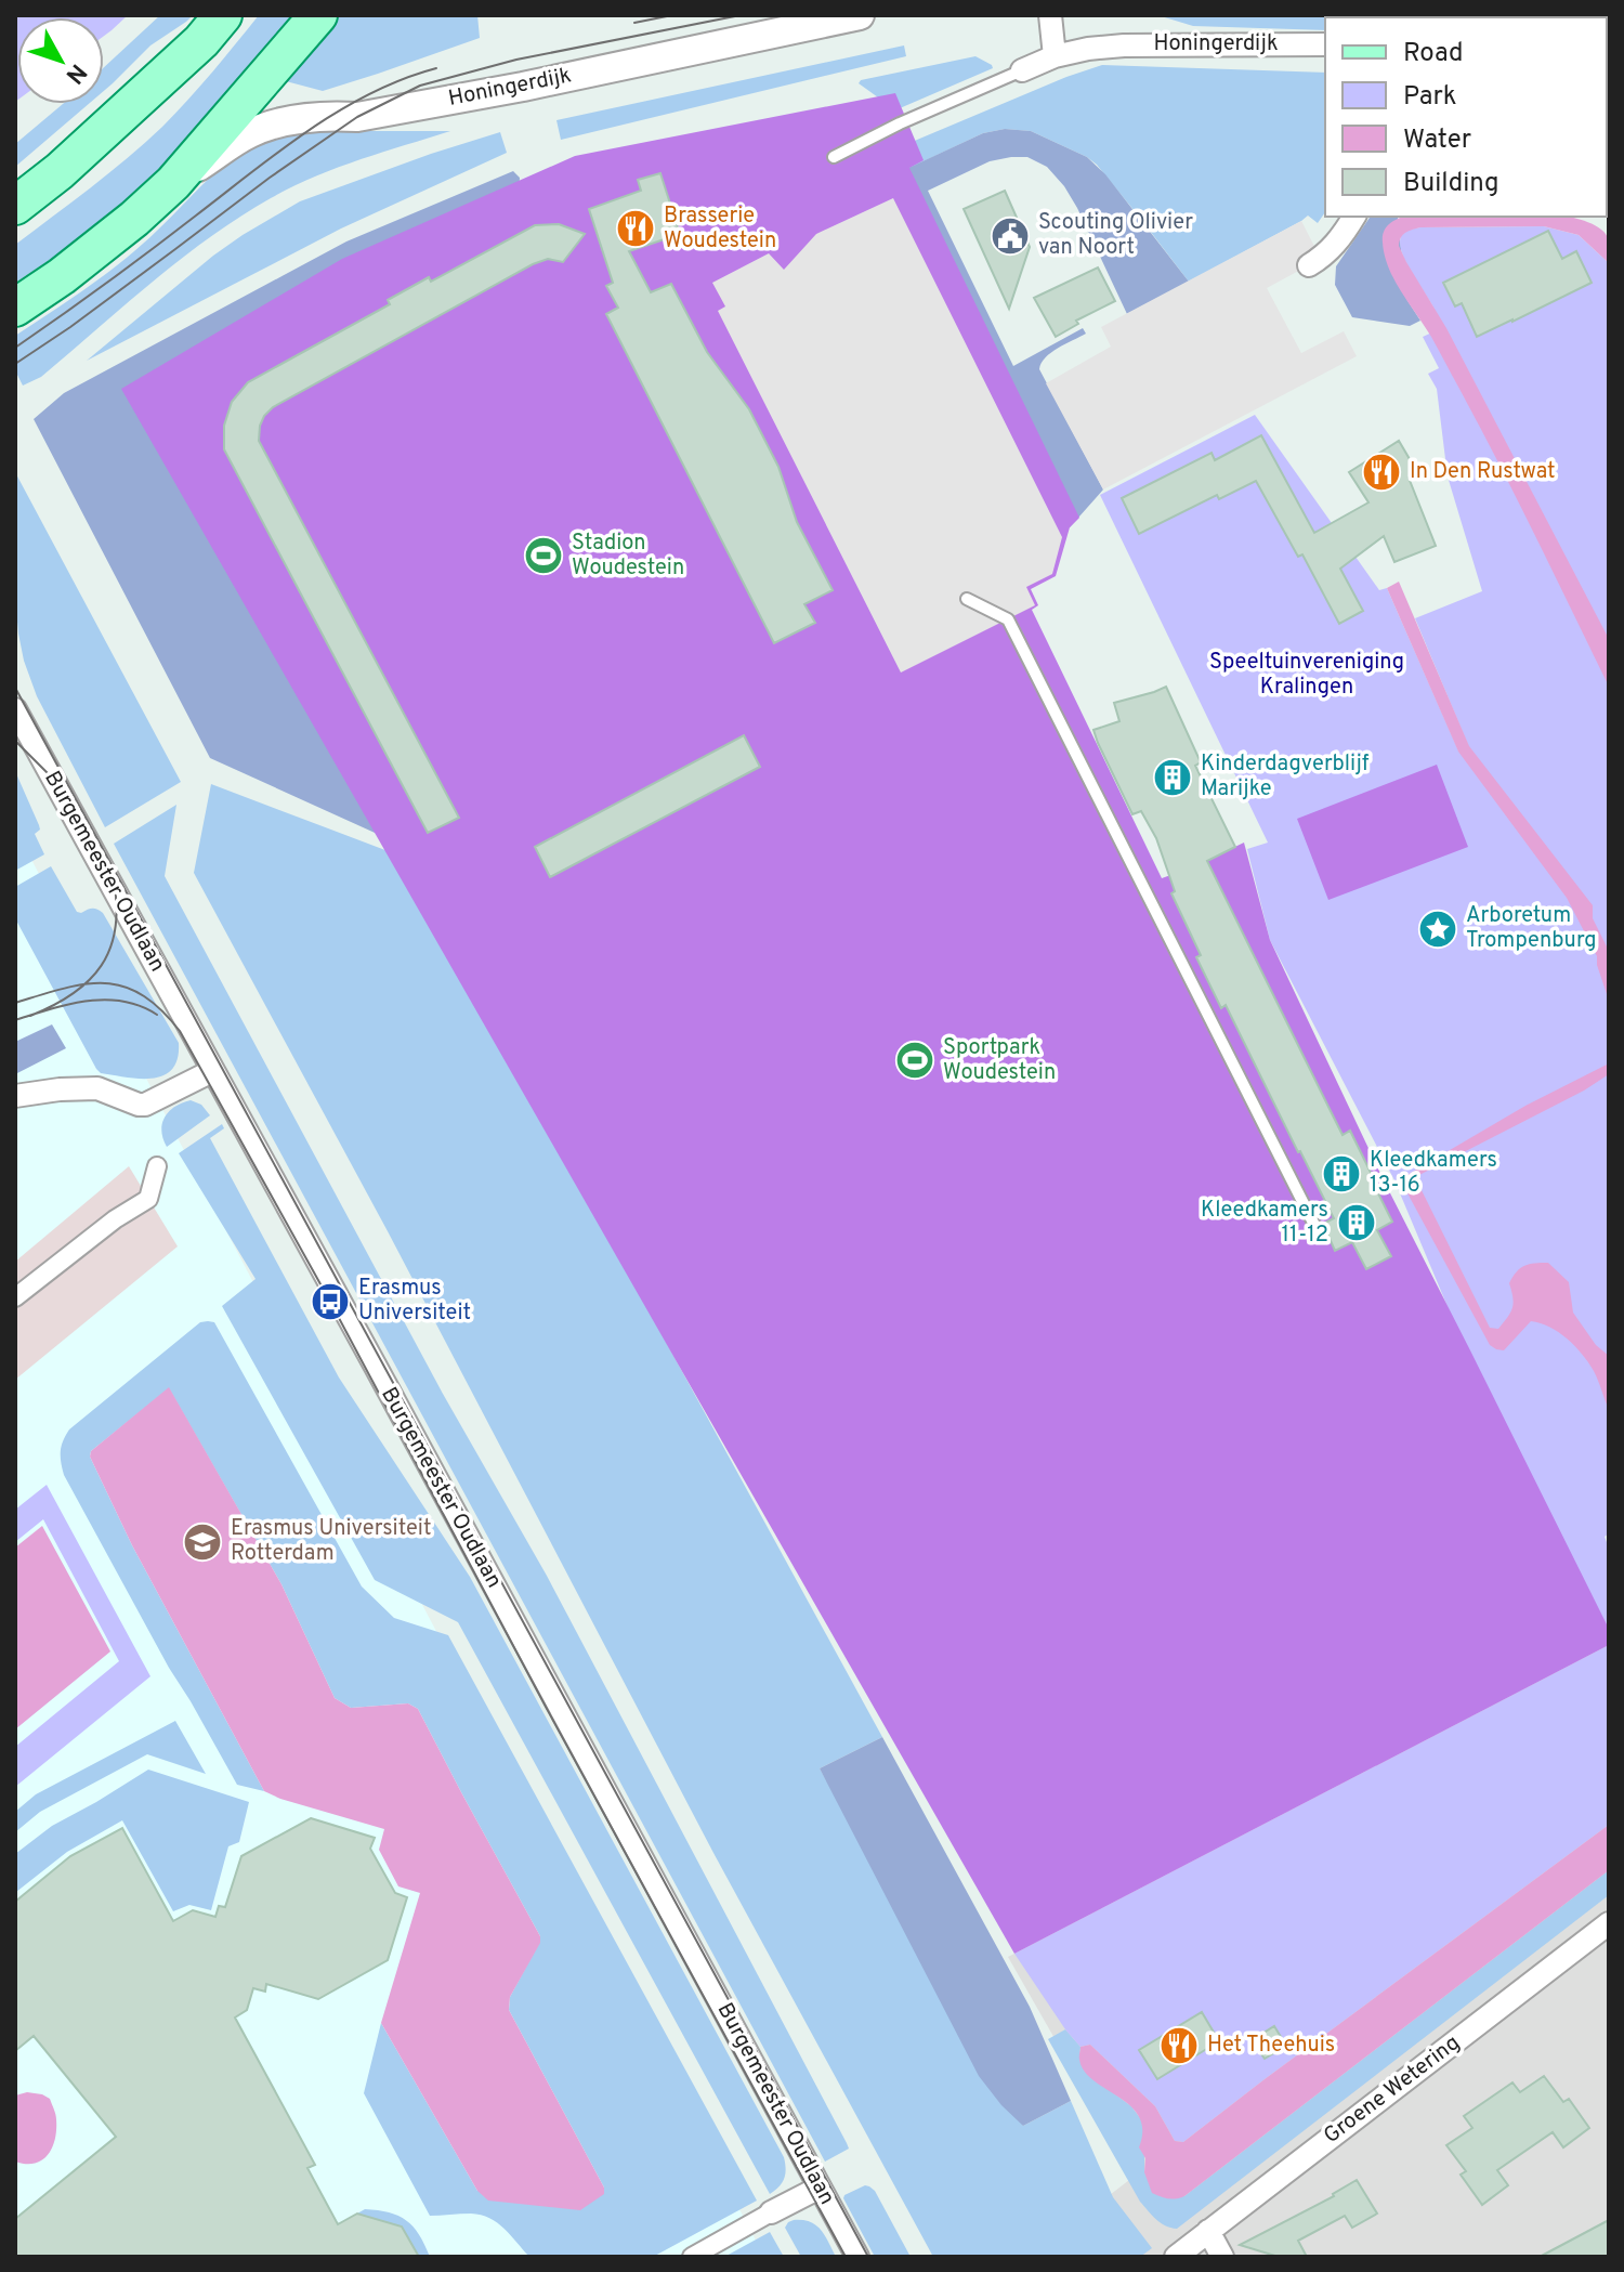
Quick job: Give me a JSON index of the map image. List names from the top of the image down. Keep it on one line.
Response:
{"streets":{"street":["Honingerdijk","Burgemeester Oudlaan","Groene Wetering"]},"parks":["Speeltuinvereniging Kralingen"],"places":{"restaurant":["Brasserie Woudestein","In Den Rustwat","Het Theehuis"],"public building":["Scouting Olivier van Noort"],"sports":["Stadion Woudestein","Sportpark Woudestein"],"building":["Kinderdagverblijf Marijke","Kleedkamers 13-16","Kleedkamers 11-12"],"place":["Arboretum Trompenburg"],"bus stop":["Erasmus Universiteit"],"school or university":["Erasmus Universiteit Rotterdam"]},"legend":["Road","Park","Water","Building"],"north":"bottom right"}
